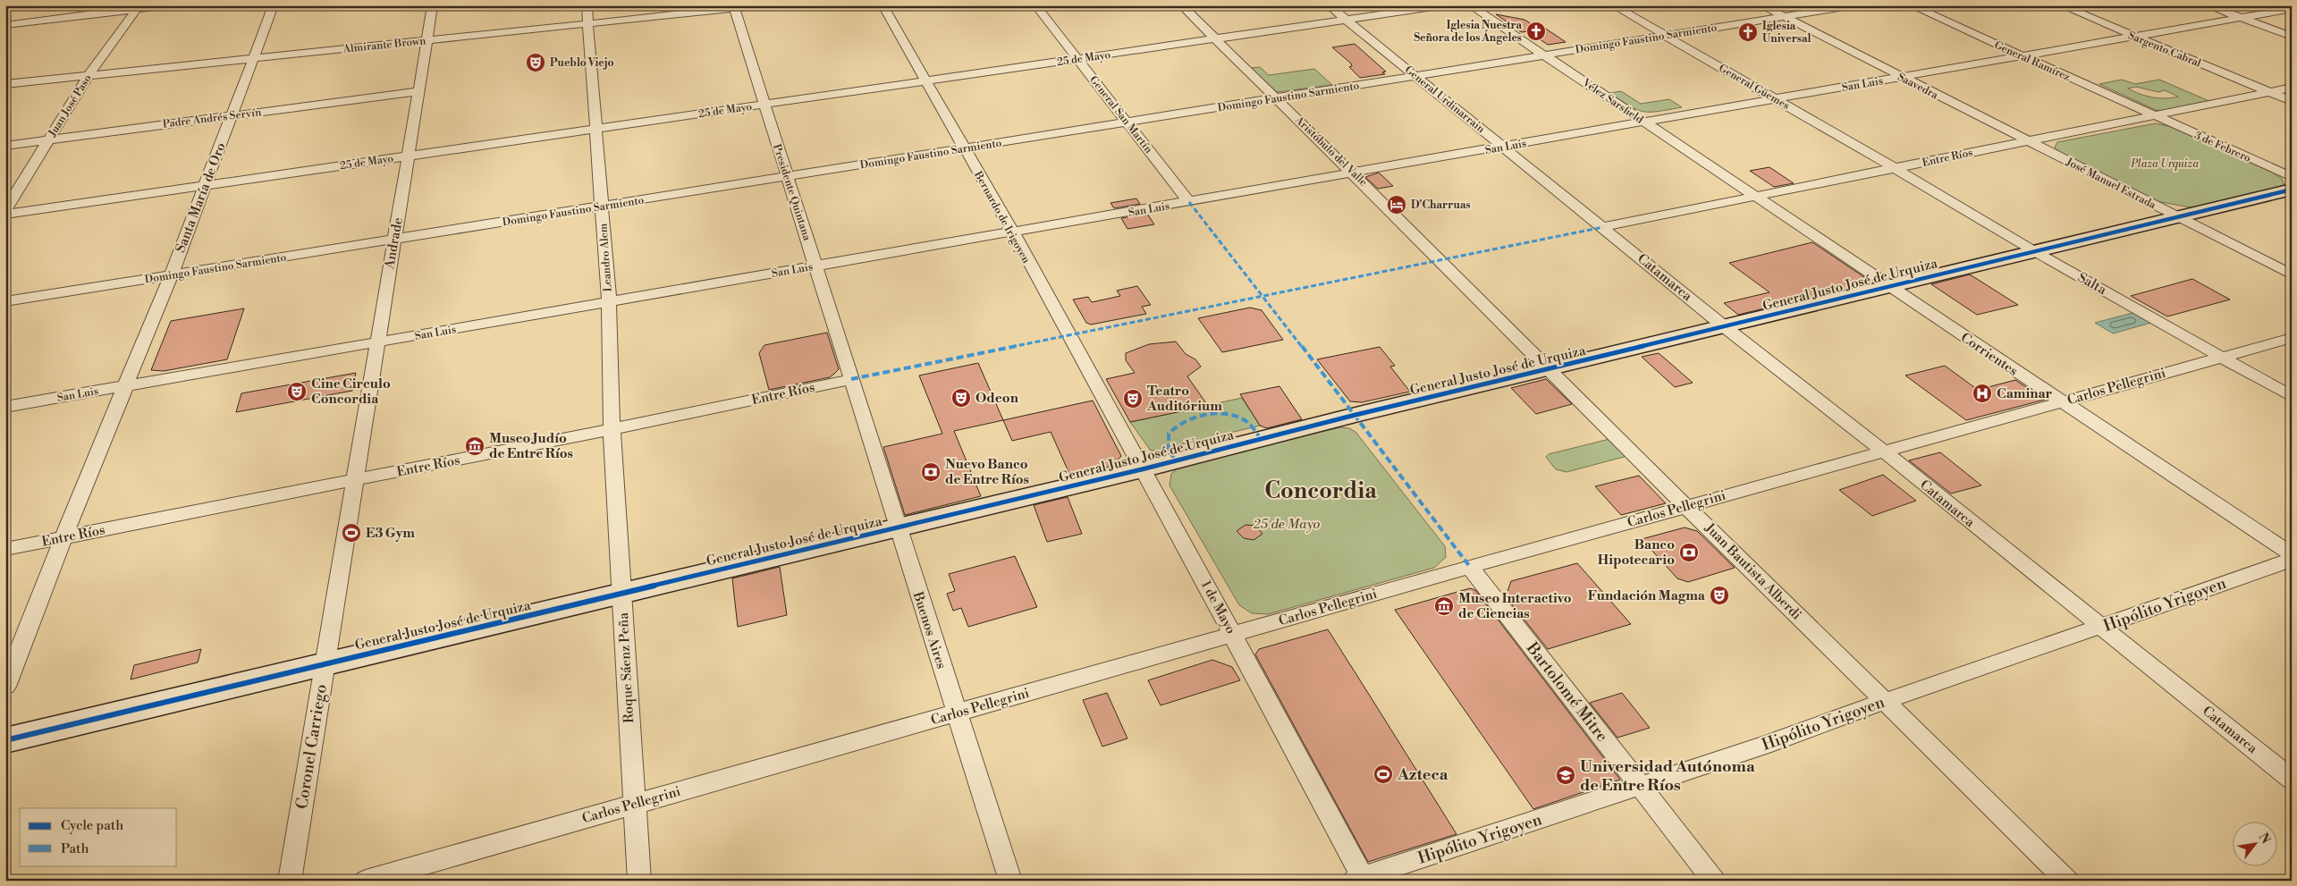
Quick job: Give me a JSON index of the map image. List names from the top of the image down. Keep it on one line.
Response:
{"streets":{"street":["Domingo Faustino Sarmiento","Almirante Brown","Sargento Cabral","25 de Mayo","General Ramírez","San Luis","Saavedra","General Güemes","General Urdinarrain","Vélez Sarsfield","Juan José Paso","General San Martín","Padre Andrés Servín","3 de Febrero","Aristóbulo del Valle","Entre Ríos","José Manuel Estrada","Presidente Quintana","Santa María de Oro","Bernardo de Irigoyen","Andrade","Leandro Alem","Catamarca","Salta","General Justo José de Urquiza","Corrientes","Carlos Pellegrini","Juan Bautista Alberdi","Hipólito Yrigoyen","1 de Mayo","Buenos Aires","Roque Sáenz Peña","Bartolomé Mitre","Coronel Carriego"]},"crossings":[["Domingo Faustino Sarmiento","Saavedra"],["Domingo Faustino Sarmiento","General Güemes"],["Domingo Faustino Sarmiento","General Urdinarrain"],["Domingo Faustino Sarmiento","Vélez Sarsfield"],["Domingo Faustino Sarmiento","General San Martín"],["Domingo Faustino Sarmiento","Aristóbulo del Valle"],["Domingo Faustino Sarmiento","Presidente Quintana"],["Domingo Faustino Sarmiento","Santa María de Oro"],["Domingo Faustino Sarmiento","Bernardo de Irigoyen"],["Domingo Faustino Sarmiento","Andrade"],["Domingo Faustino Sarmiento","Leandro Alem"],["Almirante Brown","Juan José Paso"],["Almirante Brown","Presidente Quintana"],["Almirante Brown","Santa María de Oro"],["Almirante Brown","Andrade"],["Almirante Brown","Leandro Alem"],["Sargento Cabral","San Luis"],["Sargento Cabral","Entre Ríos"],["25 de Mayo","General Urdinarrain"],["25 de Mayo","General San Martín"],["25 de Mayo","Aristóbulo del Valle"],["25 de Mayo","Presidente Quintana"],["25 de Mayo","Santa María de Oro"],["25 de Mayo","Bernardo de Irigoyen"],["25 de Mayo","Andrade"],["25 de Mayo","Leandro Alem"],["General Ramírez","San Luis"],["General Ramírez","3 de Febrero"],["General Ramírez","Entre Ríos"],["San Luis","Saavedra"],["San Luis","General Güemes"],["San Luis","General Urdinarrain"],["San Luis","Vélez Sarsfield"],["San Luis","General San Martín"],["San Luis","Aristóbulo del Valle"],["San Luis","Presidente Quintana"],["San Luis","Santa María de Oro"],["San Luis","Bernardo de Irigoyen"],["San Luis","Andrade"],["San Luis","Leandro Alem"],["Saavedra","Entre Ríos"],["Saavedra","José Manuel Estrada"],["General Güemes","Entre Ríos"],["General Güemes","Salta"],["General Urdinarrain","Entre Ríos"],["General Urdinarrain","Catamarca"],["Vélez Sarsfield","Entre Ríos"],["Vélez Sarsfield","Corrientes"],["Juan José Paso","Padre Andrés Servín"],["Padre Andrés Servín","Santa María de Oro"],["Padre Andrés Servín","Andrade"],["3 de Febrero","Entre Ríos"],["Aristóbulo del Valle","Juan Bautista Alberdi"],["Entre Ríos","José Manuel Estrada"],["Entre Ríos","Presidente Quintana"],["Entre Ríos","Santa María de Oro"],["Entre Ríos","Andrade"],["Entre Ríos","Leandro Alem"],["Entre Ríos","Catamarca"],["Entre Ríos","Salta"],["Entre Ríos","Corrientes"],["Entre Ríos","Buenos Aires"],["Entre Ríos","Roque Sáenz Peña"],["Entre Ríos","Coronel Carriego"],["José Manuel Estrada","General Justo José de Urquiza"],["Presidente Quintana","Buenos Aires"],["Bernardo de Irigoyen","1 de Mayo"],["Andrade","Coronel Carriego"],["Leandro Alem","Roque Sáenz Peña"],["Catamarca","General Justo José de Urquiza"],["Catamarca","Carlos Pellegrini"],["Catamarca","Hipólito Yrigoyen"],["Salta","General Justo José de Urquiza"],["Salta","Carlos Pellegrini"],["General Justo José de Urquiza","Corrientes"],["General Justo José de Urquiza","Juan Bautista Alberdi"],["General Justo José de Urquiza","1 de Mayo"],["General Justo José de Urquiza","Buenos Aires"],["General Justo José de Urquiza","Roque Sáenz Peña"],["General Justo José de Urquiza","Coronel Carriego"],["Corrientes","Carlos Pellegrini"],["Carlos Pellegrini","Juan Bautista Alberdi"],["Carlos Pellegrini","1 de Mayo"],["Carlos Pellegrini","Buenos Aires"],["Carlos Pellegrini","Roque Sáenz Peña"],["Carlos Pellegrini","Bartolomé Mitre"],["Juan Bautista Alberdi","Hipólito Yrigoyen"],["Hipólito Yrigoyen","1 de Mayo"],["Hipólito Yrigoyen","Bartolomé Mitre"]],"districts":["Concordia"],"parks":["Plaza Urquiza","25 de Mayo"],"places":{"church":["Iglesia Nuestra Señora de los Ángeles","Iglesia Universal"],"theatre":["Pueblo Viejo","Cine Circulo Concordia","Odeon","Teatro Auditórium","Fundación Magma"],"hotel":["D'Charruas"],"hospital":["Caminar"],"museum":["Museo Judío de Entre Ríos","Museo Interactivo de Ciencias"],"bank":["Nuevo Banco de Entre Ríos","Banco Hipotecario"],"sports":["E3 Gym","Azteca"],"school or university":["Universidad Autónoma de Entre Ríos"]},"legend":["Cycle path","Path"],"north":"top right"}
